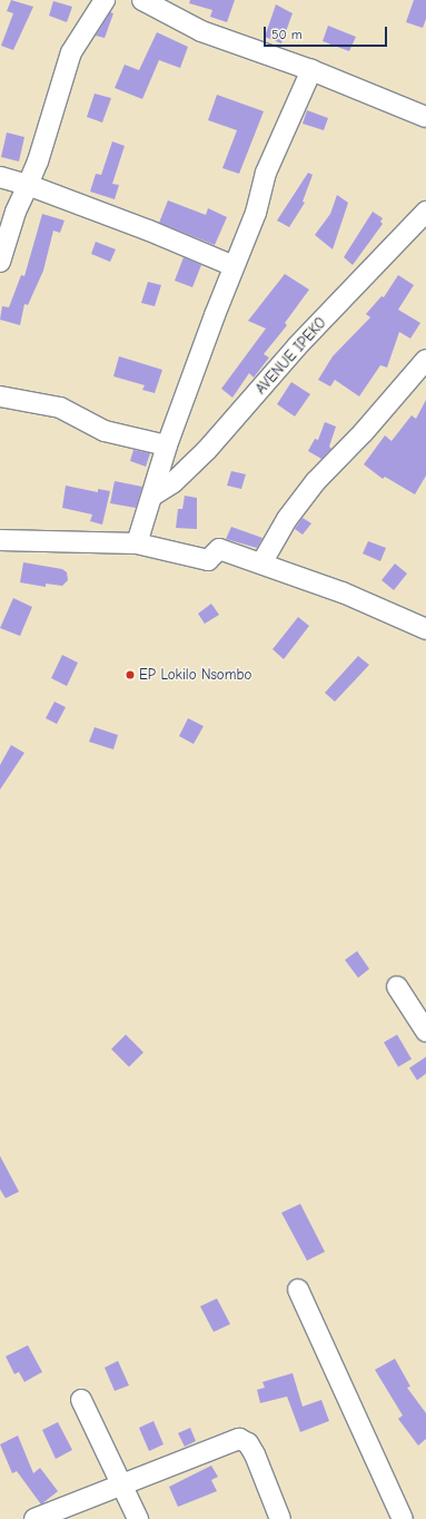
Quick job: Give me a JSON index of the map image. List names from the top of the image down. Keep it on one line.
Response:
{"streets":{"street":["AVENUE IPEKO"]},"places":["EP Lokilo Nsombo"],"scale_bar":"50 m"}
